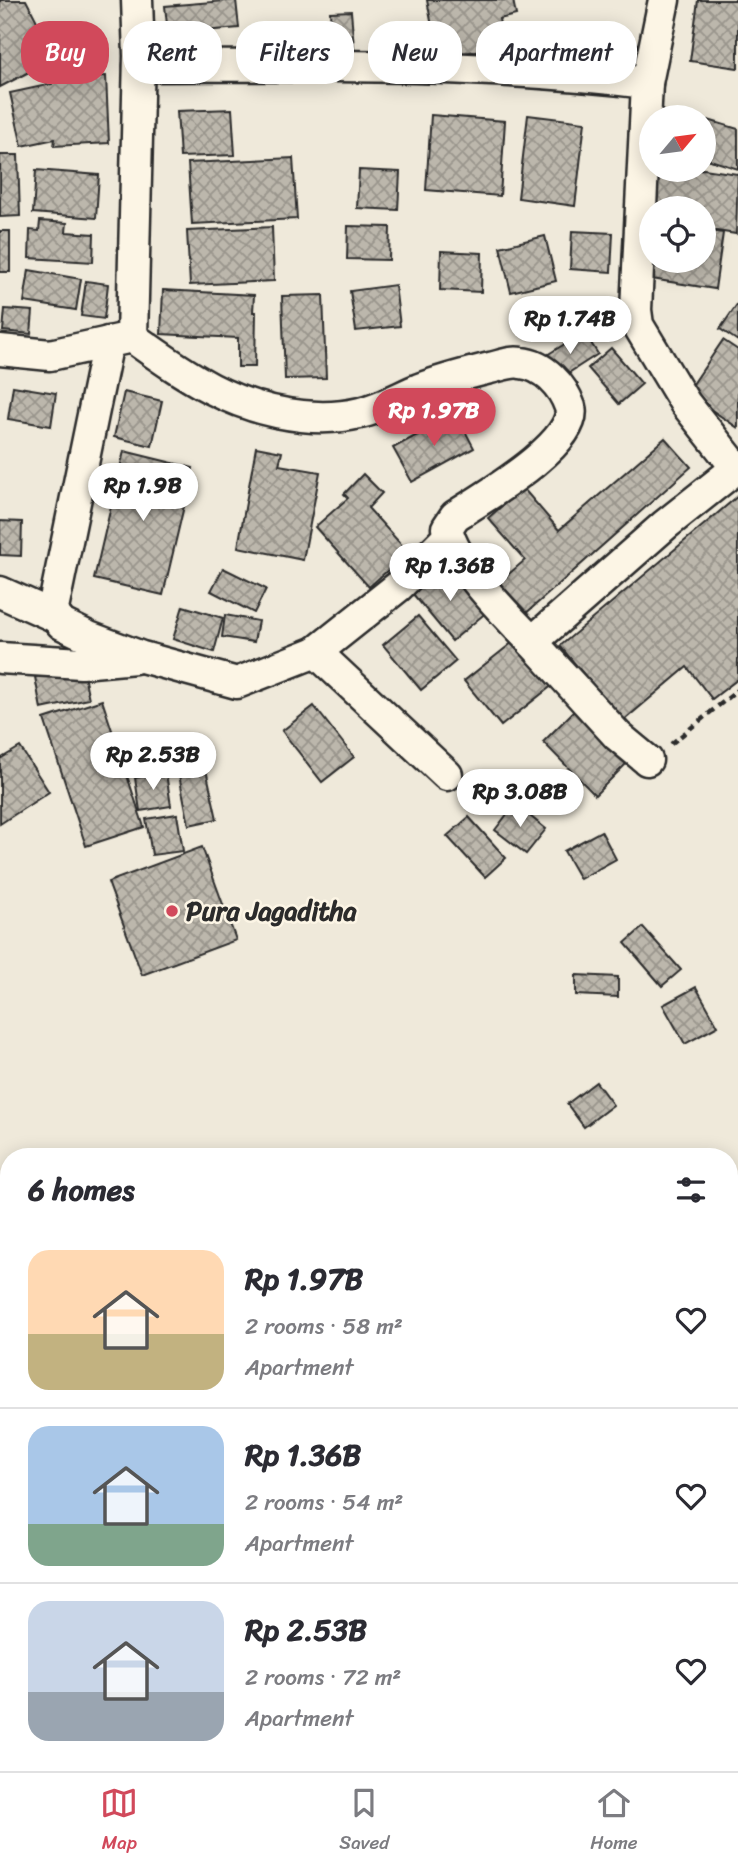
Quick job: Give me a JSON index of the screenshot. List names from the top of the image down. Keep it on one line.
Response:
{"places":["Pura Jagaditha"],"north":"top right","page":{"chip":["Buy","Rent","Filters","New","Apartment"],"price":["Rp 1.74B","Rp 1.97B","Rp 1.9B","Rp 1.36B","Rp 2.53B","Rp 3.08B"],"heading":"6 homes","list":[{"name":"Rp 1.97B","note":"2 rooms · 58 m² · Apartment"},{"name":"Rp 1.36B","note":"2 rooms · 54 m² · Apartment"},{"name":"Rp 2.53B","note":"2 rooms · 72 m² · Apartment"}],"tabs":["Map","Saved","Home"]}}
